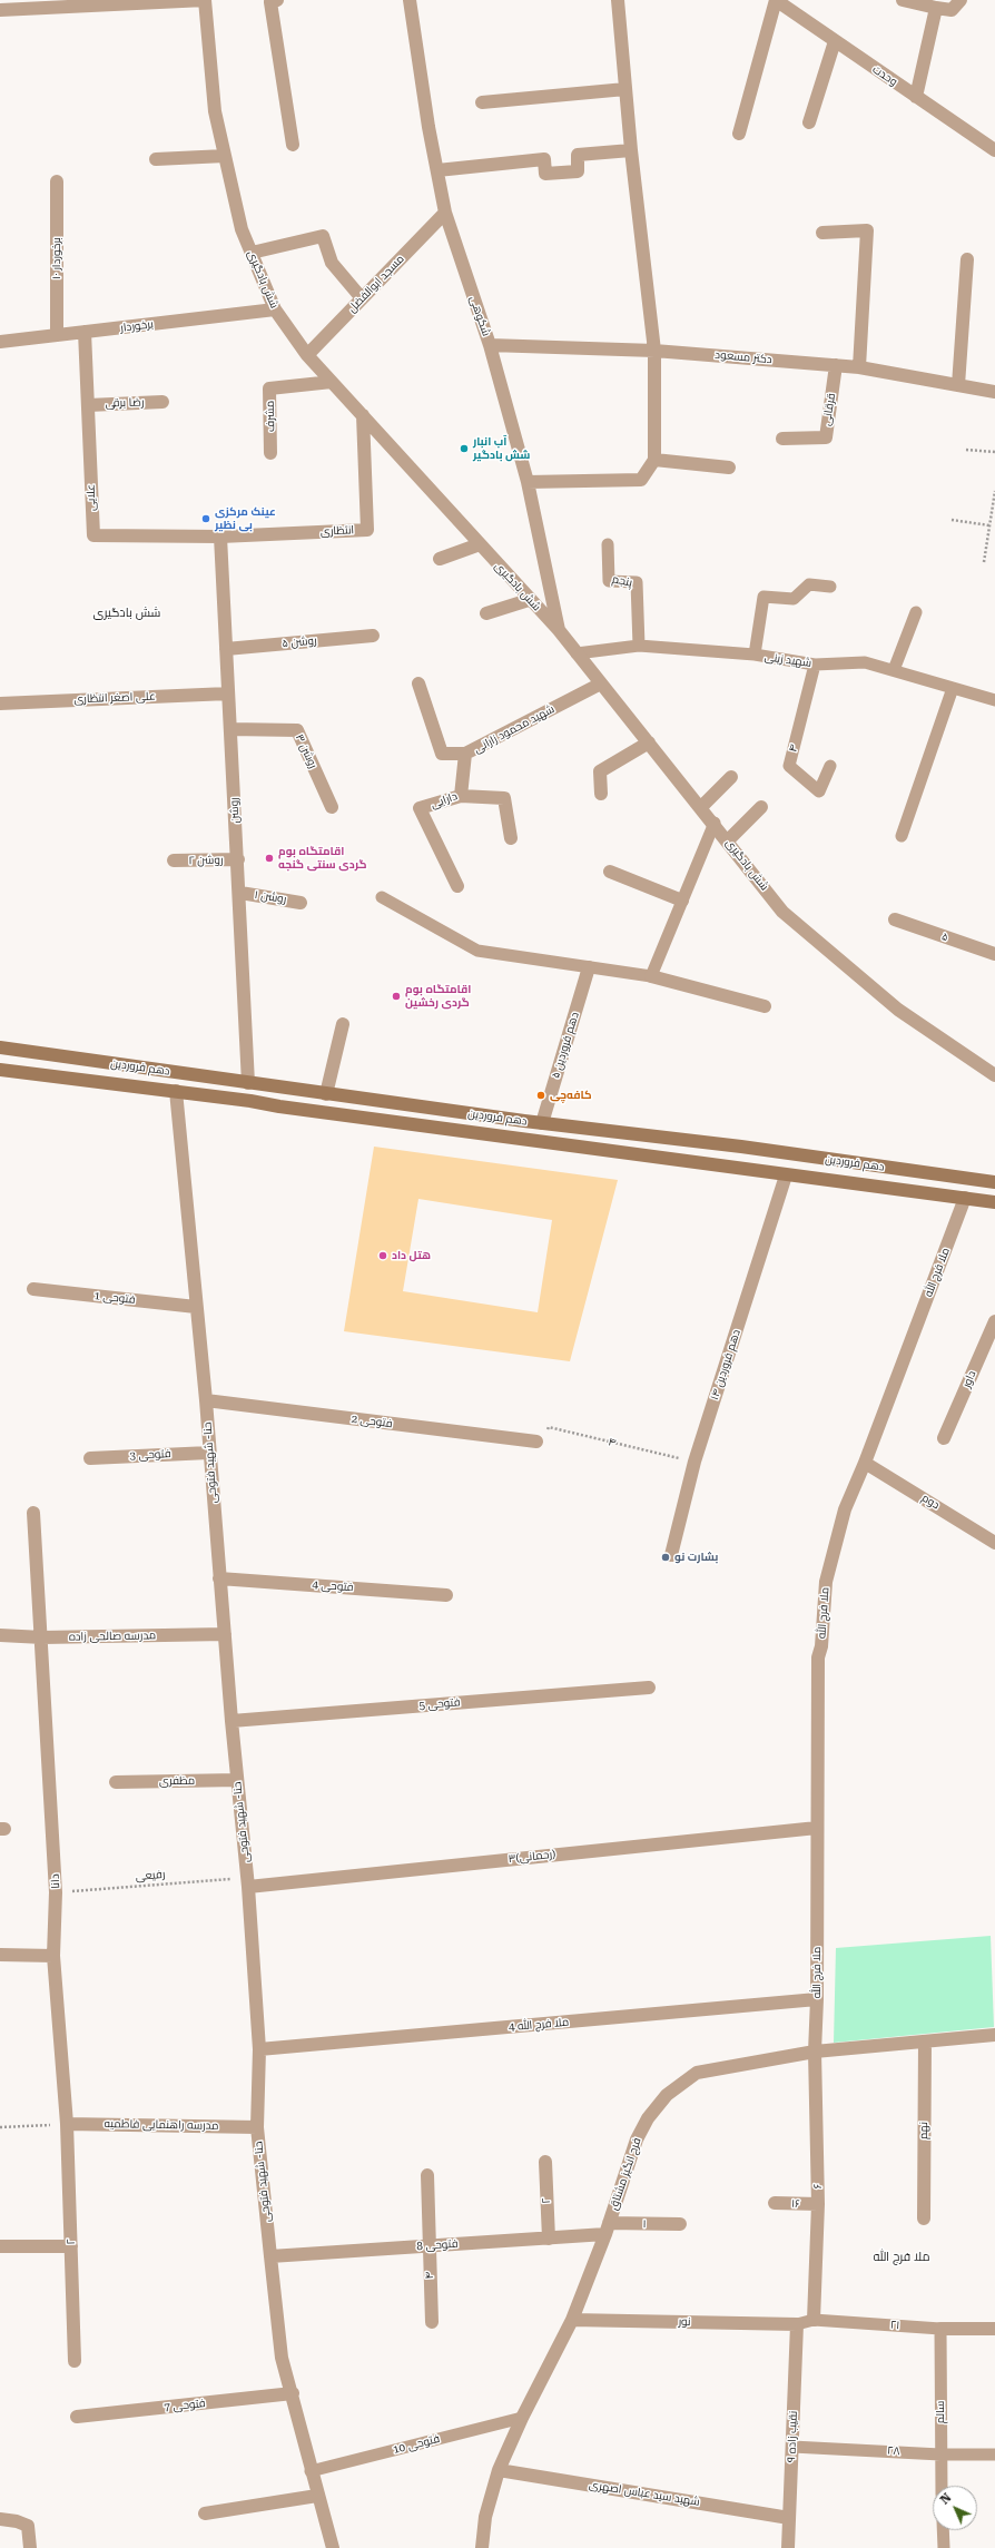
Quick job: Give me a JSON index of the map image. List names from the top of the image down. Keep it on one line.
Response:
{"streets":{"main road":["دهم فروردین"],"street":["وحدت","برخوردار ۱۰","شش بادگیری","مسجد ابوالفضل","شکوهی","برخوردار","دکتر مسعود","رضا برقی","قرقانی","مشرف","علایی","انتظاری","روشن ۵","علی اصغر انتظاری","شهید محمود زارانی","۴","روشن ۳","دارایی","روشن","روشن ۲","روشن ۱","۵","دهم فروردین ۵","ملا فرج الله","فتوحی 1","دهم فروردین ۱۴","داور","فتوحی 2","فتوحی 3","حنا- شهید فتوحی","دوم","فتوحی 4","مدرسه صالحی زاده","فتوحی 5","مظفری","۳(رحمانی)","دانا","4 ملا فرج الله","مدرسه راهنمایی فاطمیه","نهم","فرح انگیز مشتاق","۶","۲","۱۶","۱","فتوحی 8","نور","۲۱","فتوحی 7","نقیب زاده ۹","شهید سید عباس اصهری"],"lane":["پنجم","شهید زینی","سالم","فتوحی 10","۲۸"],"path":["رفیعی"]},"crossings":[["برخوردار ۱۰","برخوردار"],["شش بادگیری","مسجد ابوالفضل"],["شش بادگیری","شکوهی"],["شش بادگیری","برخوردار"],["شش بادگیری","مشرف"],["شش بادگیری","انتظاری"],["شش بادگیری","شهید زینی"],["شش بادگیری","شهید محمود زارانی"],["مسجد ابوالفضل","شکوهی"],["شکوهی","دکتر مسعود"],["برخوردار","علایی"],["دکتر مسعود","قرقانی"],["رضا برقی","علایی"],["علایی","انتظاری"],["علایی","روشن"],["انتظاری","روشن"],["پنجم","شهید زینی"],["روشن ۵","روشن"],["شهید زینی","۴"],["علی اصغر انتظاری","روشن"],["شهید محمود زارانی","دارایی"],["۴","دهم فروردین ۱۴"],["۴","فتوحی 2"],["۴","فتوحی 8"],["روشن ۳","روشن"],["روشن","روشن ۲"],["روشن","روشن ۱"],["روشن","دهم فروردین"],["دهم فروردین ۵","دهم فروردین"],["دهم فروردین","ملا فرج الله"],["دهم فروردین","دهم فروردین ۱۴"],["دهم فروردین","حنا- شهید فتوحی"],["ملا فرج الله","دوم"],["ملا فرج الله","۳(رحمانی)"],["ملا فرج الله","4 ملا فرج الله"],["ملا فرج الله","فرح انگیز مشتاق"],["ملا فرج الله","۶"],["فتوحی 1","حنا- شهید فتوحی"],["فتوحی 2","حنا- شهید فتوحی"],["فتوحی 3","حنا- شهید فتوحی"],["حنا- شهید فتوحی","فتوحی 4"],["حنا- شهید فتوحی","مدرسه صالحی زاده"],["حنا- شهید فتوحی","فتوحی 5"],["حنا- شهید فتوحی","مظفری"],["حنا- شهید فتوحی","۳(رحمانی)"],["حنا- شهید فتوحی","رفیعی"],["حنا- شهید فتوحی","4 ملا فرج الله"],["حنا- شهید فتوحی","مدرسه راهنمایی فاطمیه"],["حنا- شهید فتوحی","فتوحی 8"],["حنا- شهید فتوحی","فتوحی 7"],["حنا- شهید فتوحی","فتوحی 10"],["مدرسه صالحی زاده","دانا"],["۳(رحمانی)","رفیعی"],["رفیعی","دانا"],["دانا","مدرسه راهنمایی فاطمیه"],["دانا","۲"],["مدرسه راهنمایی فاطمیه","۲"],["نهم","فرح انگیز مشتاق"],["فرح انگیز مشتاق","۶"],["فرح انگیز مشتاق","۱"],["فرح انگیز مشتاق","فتوحی 8"],["فرح انگیز مشتاق","نور"],["فرح انگیز مشتاق","فتوحی 10"],["فرح انگیز مشتاق","شهید سید عباس اصهری"],["۶","۱۶"],["۶","۲۱"],["۲","فتوحی 8"],["۱","فتوحی 8"],["نور","۲۱"],["نور","نقیب زاده ۹"],["۲۱","سالم"],["۲۱","نقیب زاده ۹"],["سالم","۲۸"],["نقیب زاده ۹","۲۸"],["نقیب زاده ۹","شهید سید عباس اصهری"]],"districts":["شش بادگیری","ملا فرج الله"],"places":["آب انبار شش بادگیر","عینک مرکزی بی نظیر","اقامتگاه بوم گردی سنتی گنجه","اقامتگاه بوم گردی رخشین","کافه‌چی","هتل داد","بشارت نو"],"north":"top left"}
